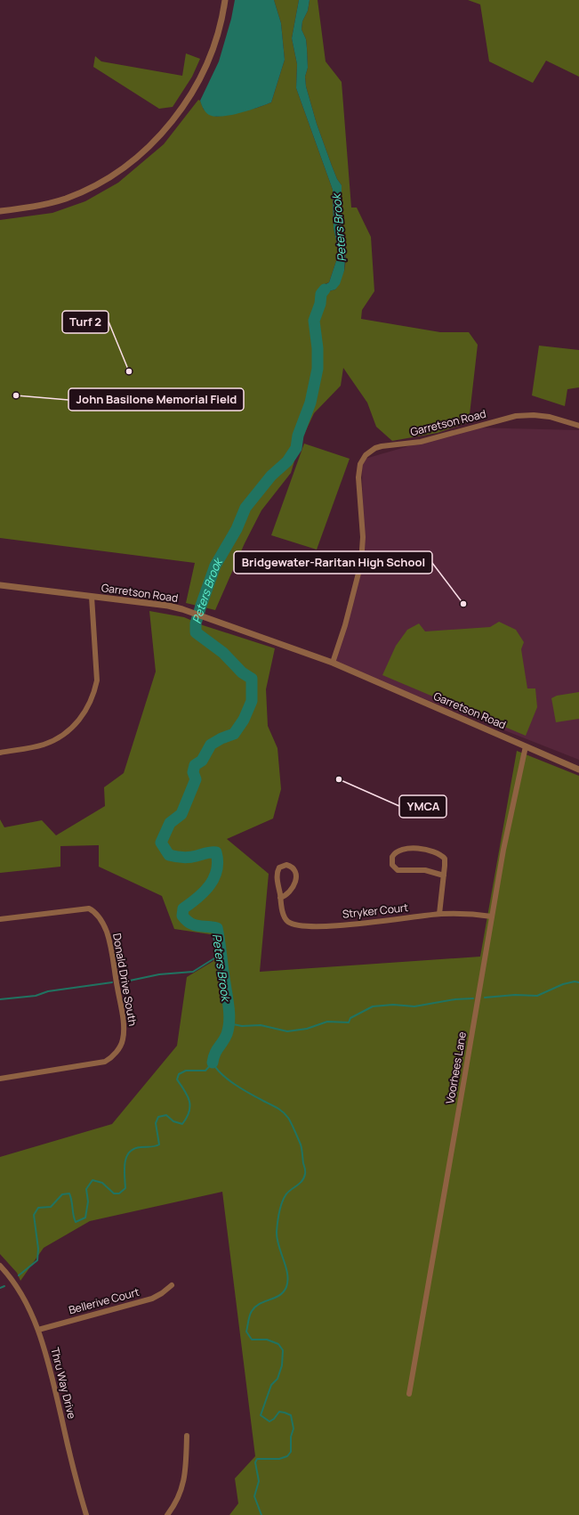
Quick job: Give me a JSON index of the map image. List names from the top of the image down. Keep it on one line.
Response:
{"streets":{"street":["Garretson Road","Stryker Court","Donald Drive South","Voorhees Lane","Bellerive Court","Thru Way Drive"]},"crossings":[["Garretson Road","Voorhees Lane"],["Stryker Court","Voorhees Lane"],["Bellerive Court","Thru Way Drive"]],"water":["Peters Brook"],"places":["Turf 2","John Basilone Memorial Field","Bridgewater-Raritan High School","YMCA"]}
